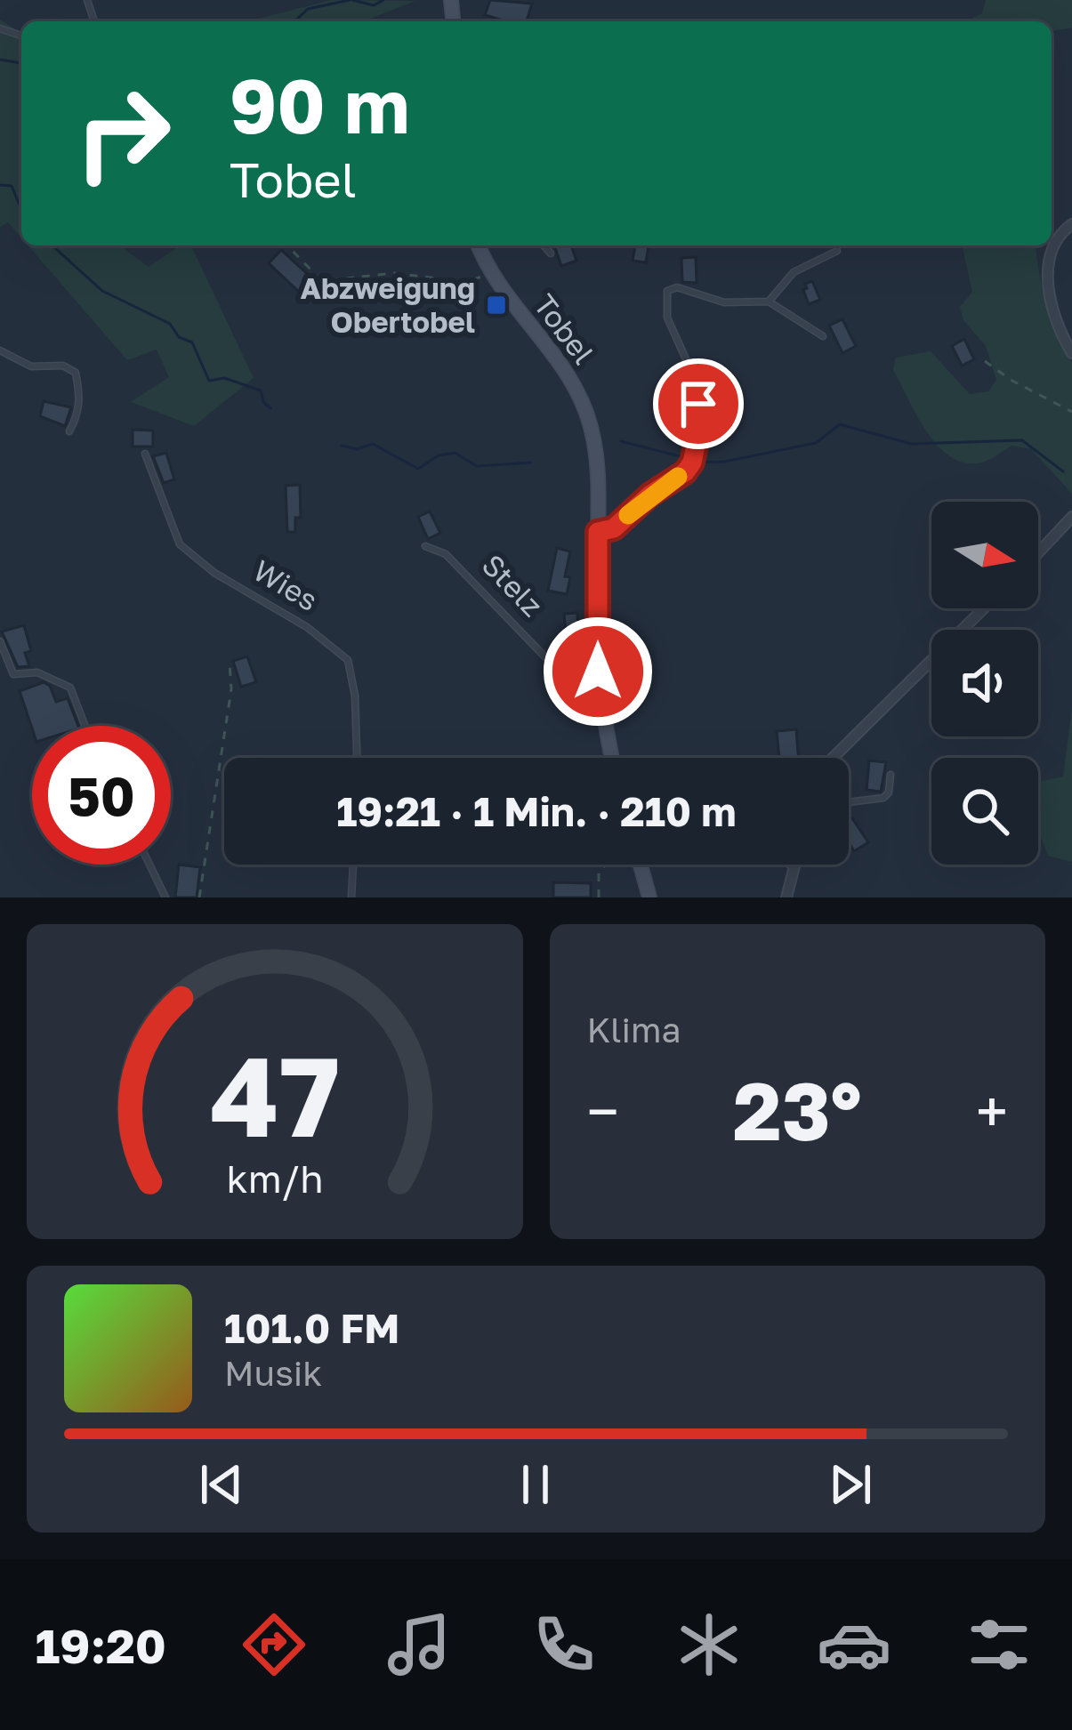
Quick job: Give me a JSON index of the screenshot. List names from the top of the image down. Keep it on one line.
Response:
{"streets":{"main road":["Tobel"],"lane":["Wies","Stelz"]},"places":{"transit":["Abzweigung Obertobel"]},"north":"right","page":{"turn":["90 m","Tobel"],"limit":"50","trip":"19:21 · 1 Min. · 210 m","tile":"Klima","heat":["−","23°","+"],"song":["101.0 FM","Musik"],"tabs":"19:20","gauge":["47","km/h"]}}
